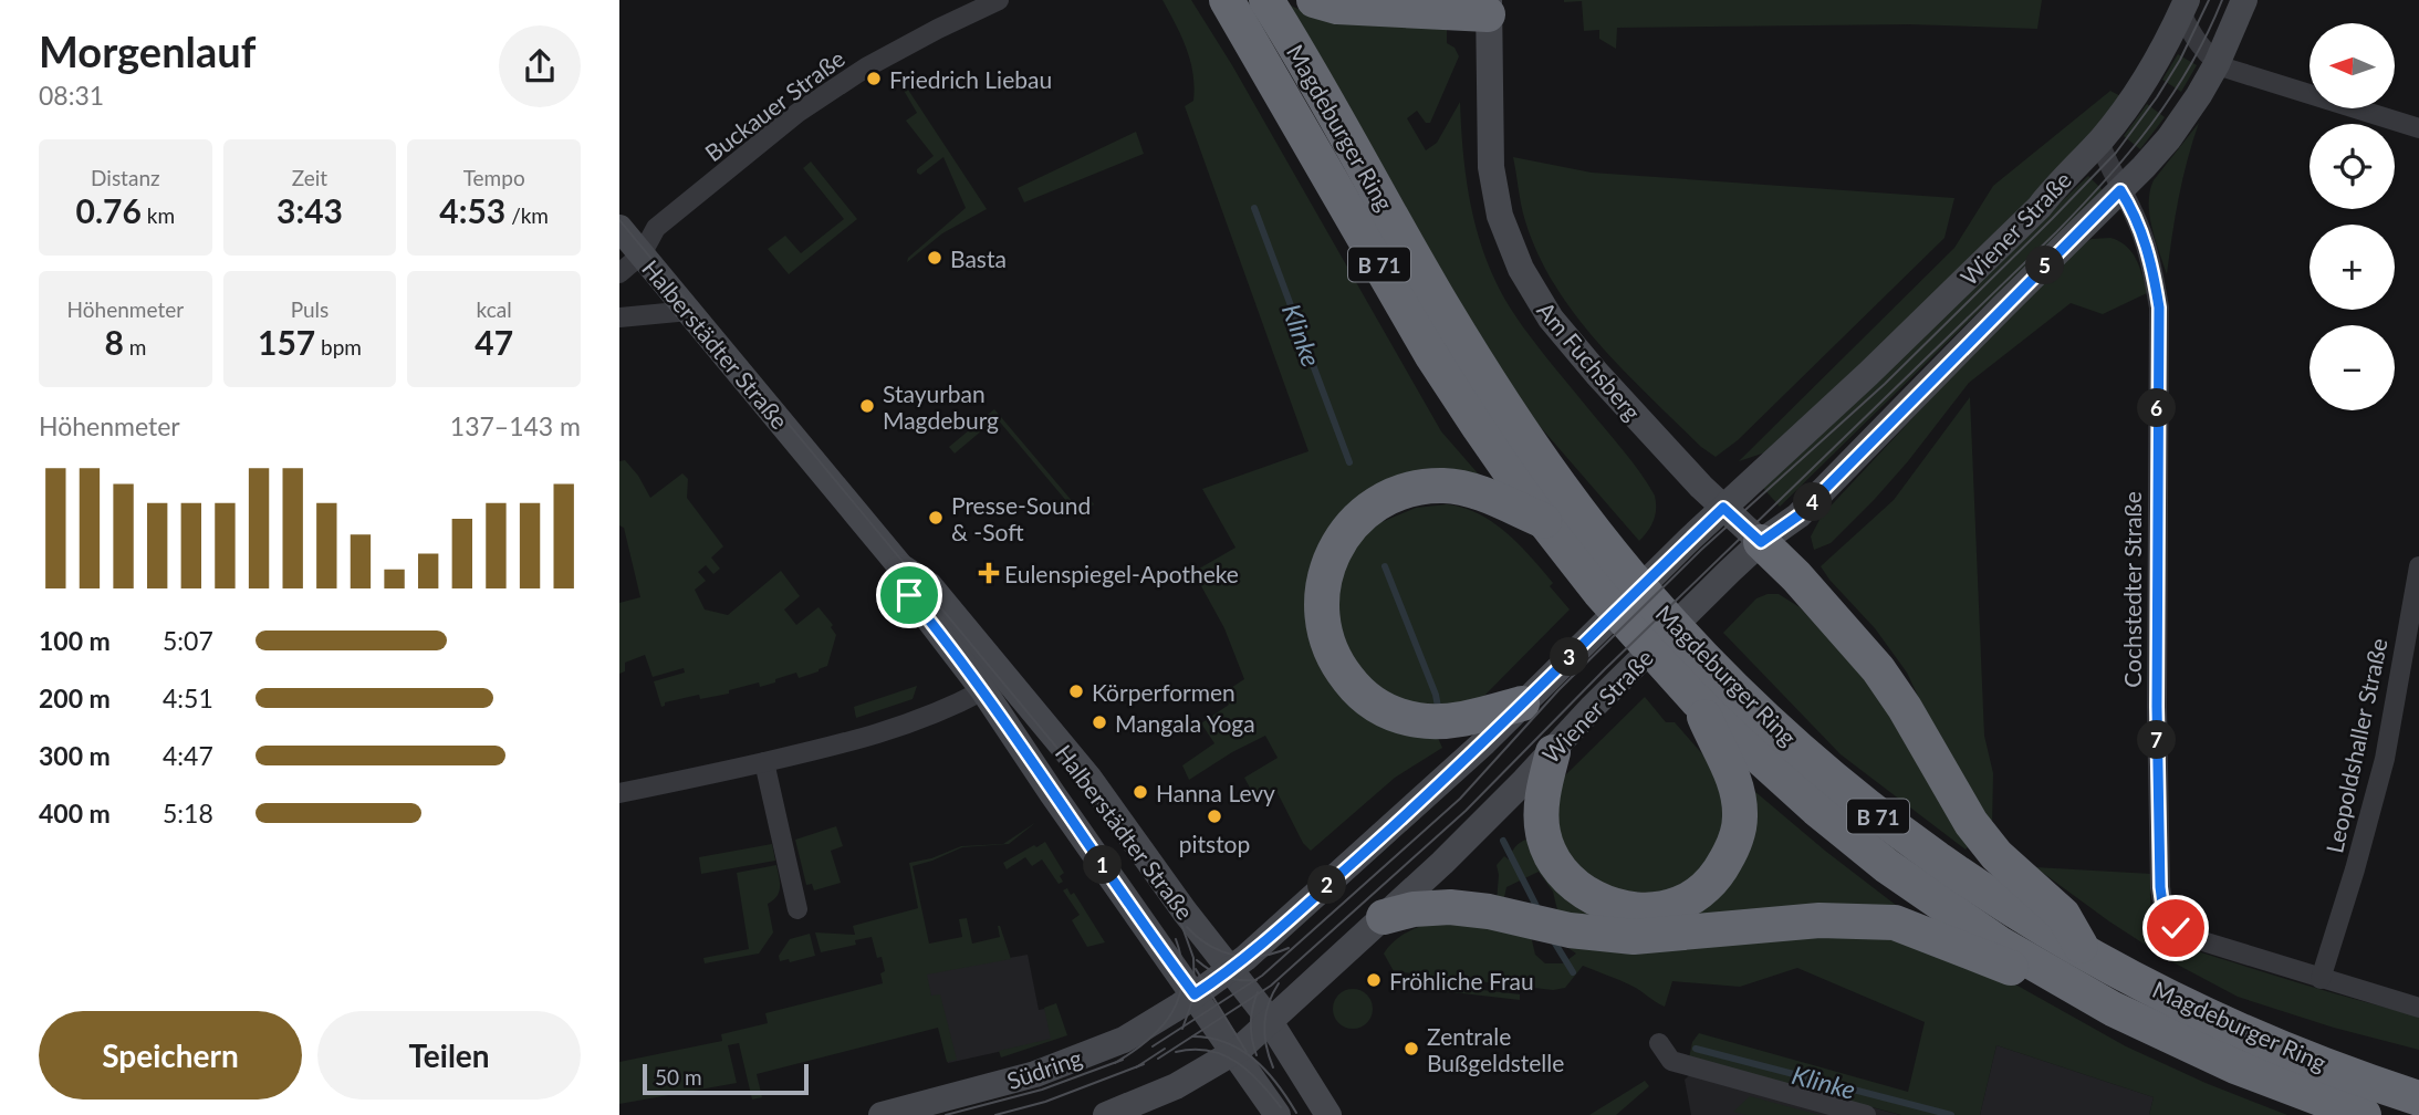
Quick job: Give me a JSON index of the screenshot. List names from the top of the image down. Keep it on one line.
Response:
{"streets":{"highway":["Magdeburger Ring","B 71"],"main road":["Wiener Straße","Halberstädter Straße","Am Fuchsberg","Südring"],"street":["Buckauer Straße","Cochstedter Straße","Leopoldshaller Straße"]},"crossings":[["Buckauer Straße","Halberstädter Straße"],["Wiener Straße","Halberstädter Straße"],["Wiener Straße","Am Fuchsberg"],["Wiener Straße","Cochstedter Straße"],["Wiener Straße","Südring"],["Halberstädter Straße","Südring"],["Cochstedter Straße","Leopoldshaller Straße"]],"water":["Klinke"],"places":{"other":["Friedrich Liebau","Basta","Stayurban Magdeburg","Presse-Sound & -Soft","Körperformen","Mangala Yoga","Hanna Levy","pitstop","Fröhliche Frau","Zentrale Bußgeldstelle"],"health":["Eulenspiegel-Apotheke"]},"scale_bar":"50 m","north":"left","page":{"heading":["Morgenlauf","08:31"],"map_buttons":["+","−"],"stats":[["Distanz","0.76 km"],["Zeit","3:43"],["Tempo","4:53 /km"],["Höhenmeter","8 m"],["Puls","157 bpm"],["kcal","47"]],"pins":["5","6","4","3","7","1","2"],"chart":["Höhenmeter","137–143 m"],"list":[{"name":"100 m","note":"5:07"},{"name":"200 m","note":"4:51"},{"name":"300 m","note":"4:47"},{"name":"400 m","note":"5:18"}],"buttons":["Speichern","Teilen"],"scale":"50 m"}}
